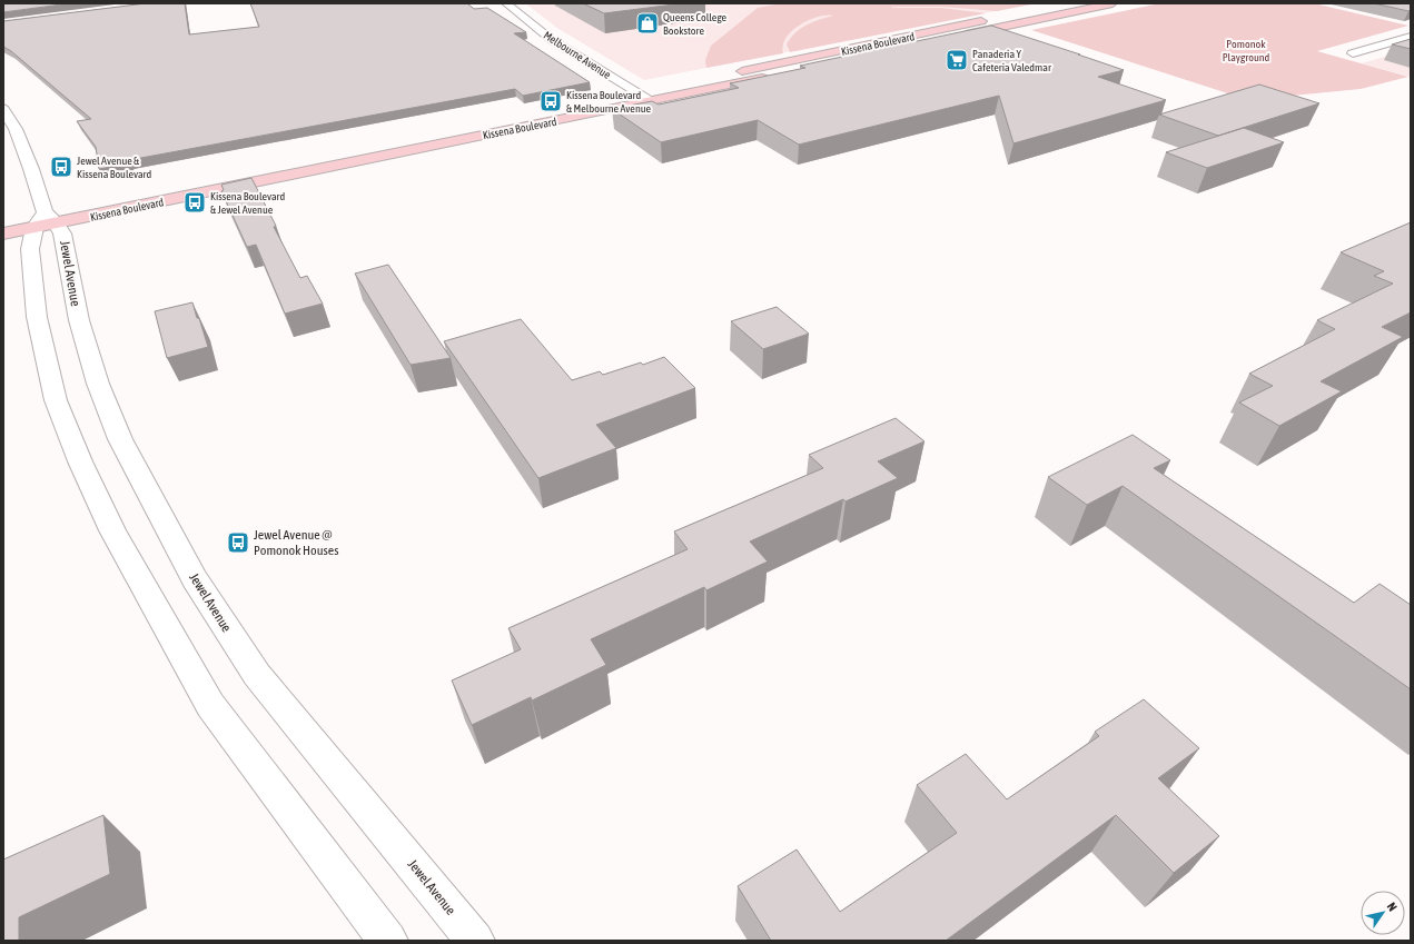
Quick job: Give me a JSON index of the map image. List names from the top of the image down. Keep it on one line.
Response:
{"streets":{"main road":["Kissena Boulevard"],"street":["Melbourne Avenue","Jewel Avenue"]},"crossings":[["Kissena Boulevard","Melbourne Avenue"],["Kissena Boulevard","Jewel Avenue"]],"parks":["Pomonok Playground"],"places":{"shop":["Queens College Bookstore"],"supermarket":["Panaderia Y Cafeteria Valedmar"],"bus stop":["Kissena Boulevard & Melbourne Avenue","Jewel Avenue & Kissena Boulevard","Kissena Boulevard & Jewel Avenue","Jewel Avenue @ Pomonok Houses"]},"north":"top right"}
